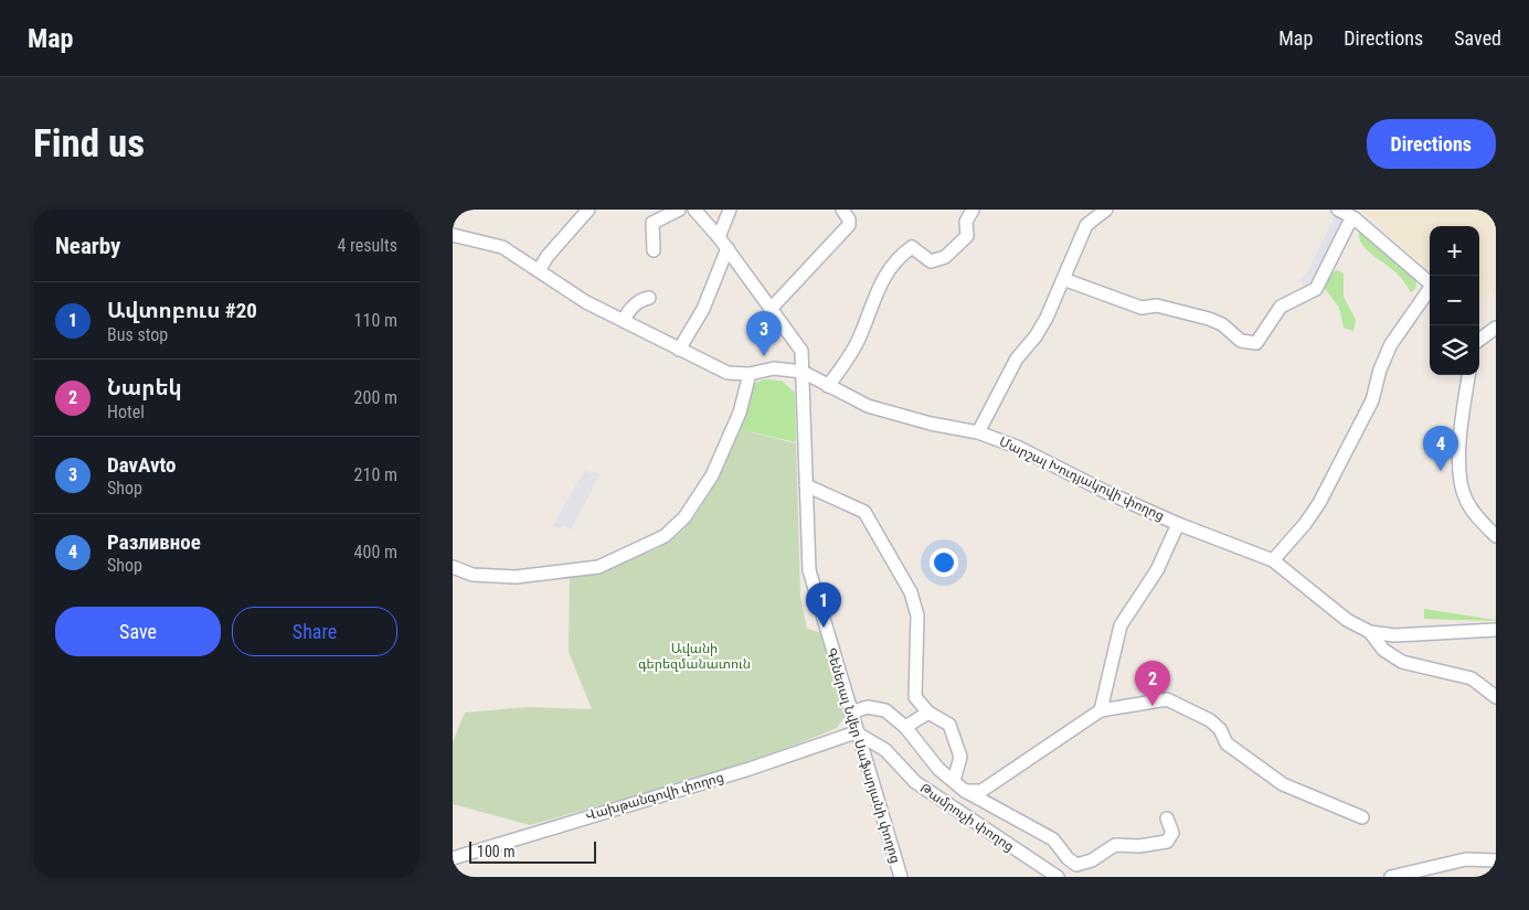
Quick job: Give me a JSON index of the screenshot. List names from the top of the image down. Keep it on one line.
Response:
{"streets":{"street":["Մարշալ Խուդյակովի փողոց","Գեներալ Նվեր Սաֆարյանի փողոց","Վախթանգովի փողոց","Թամրուչի փողոց"]},"crossings":[["Մարշալ Խուդյակովի փողոց","Գեներալ Նվեր Սաֆարյանի փողոց"],["Գեներալ Նվեր Սաֆարյանի փողոց","Վախթանգովի փողոց"],["Գեներալ Նվեր Սաֆարյանի փողոց","Թամրուչի փողոց"],["Վախթանգովի փողոց","Թամրուչի փողոց"]],"parks":["Ավանի գերեզմանատուն"],"scale_bar":"100 m","page":{"header":"Map","nav":["Map","Directions","Saved"],"buttons":["Directions",["Save","Share"]],"title":"Find us","heading":["Nearby","4 results"],"map_buttons":["+","−"],"list":[{"mark":"1","name":"Ավտոբուս #20","note":"Bus stop","value":"110 m"},{"mark":"2","name":"Նարեկ","note":"Hotel","value":"200 m"},{"mark":"3","name":"DavAvto","note":"Shop","value":"210 m"},{"mark":"4","name":"Разливное","note":"Shop","value":"400 m"}],"pins":["3","4","1","2"],"scale":"100 m"}}
